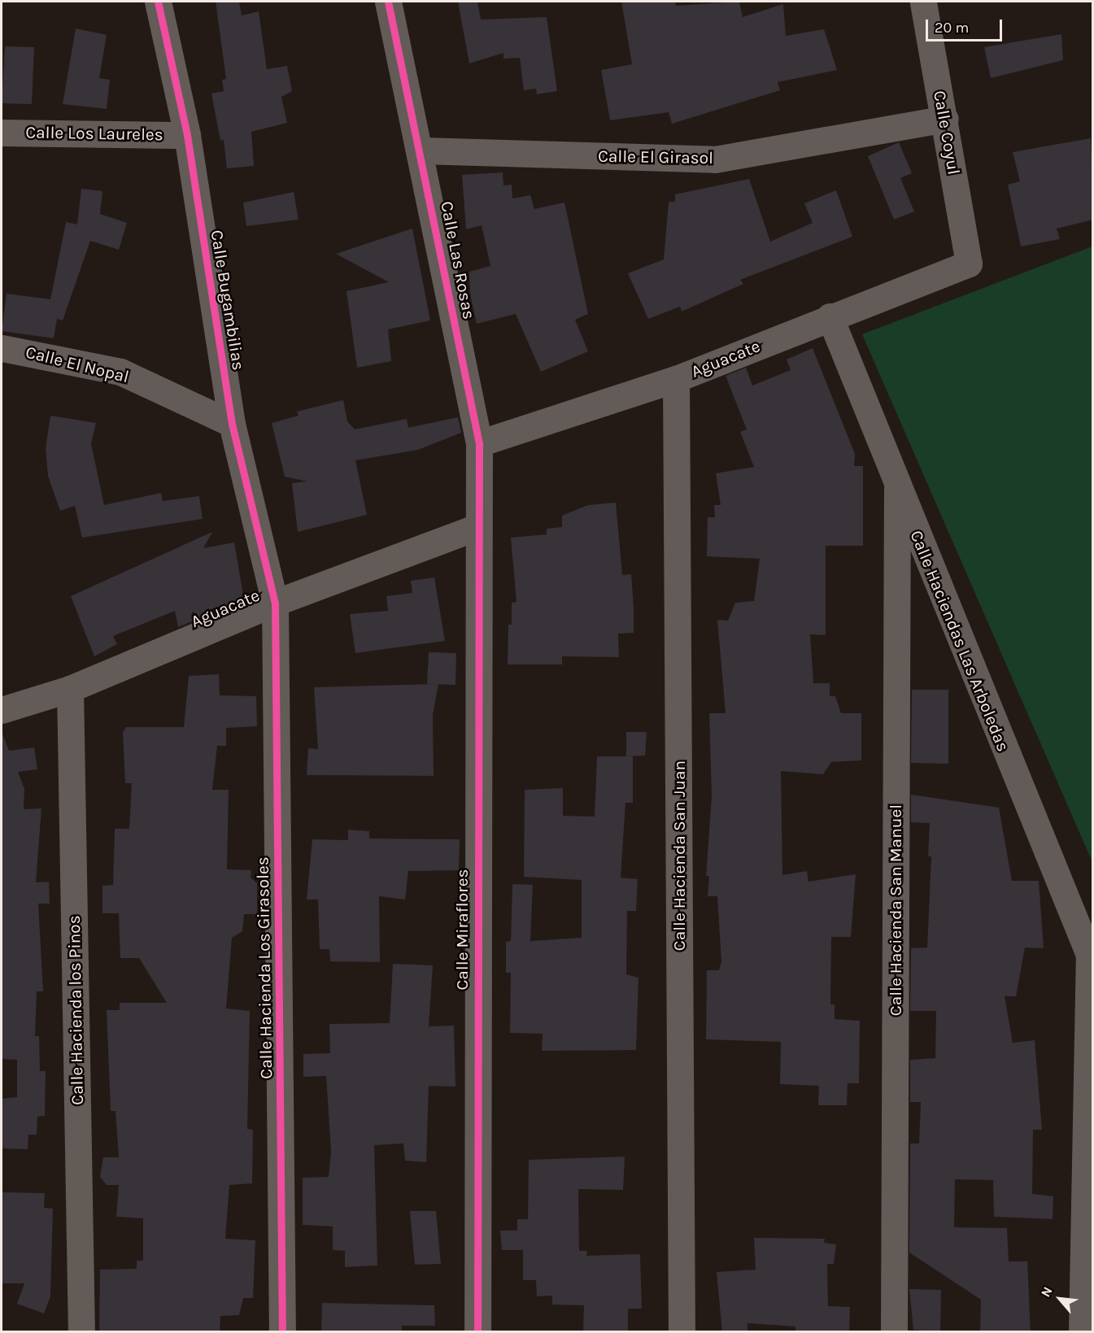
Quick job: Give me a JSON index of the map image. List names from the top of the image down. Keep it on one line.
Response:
{"streets":{"street":["Calle Coyul","Calle Los Laureles","Calle El Girasol","Calle Las Rosas","Calle Bugambilias","Aguacate","Calle El Nopal","Calle Haciendas Las Arboledas","Calle Hacienda San Juan","Calle Hacienda San Manuel","Calle Miraflores","Calle Hacienda Los Girasoles","Calle Hacienda los Pinos"]},"crossings":[["Calle Coyul","Calle El Girasol"],["Calle Coyul","Aguacate"],["Calle Los Laureles","Calle Bugambilias"],["Calle El Girasol","Calle Las Rosas"],["Calle Las Rosas","Aguacate"],["Calle Las Rosas","Calle Miraflores"],["Calle Bugambilias","Aguacate"],["Calle Bugambilias","Calle El Nopal"],["Calle Bugambilias","Calle Hacienda Los Girasoles"],["Aguacate","Calle Haciendas Las Arboledas"],["Aguacate","Calle Hacienda San Juan"],["Aguacate","Calle Miraflores"],["Aguacate","Calle Hacienda Los Girasoles"],["Aguacate","Calle Hacienda los Pinos"],["Calle Haciendas Las Arboledas","Calle Hacienda San Manuel"]],"scale_bar":"20 m","north":"top left"}
